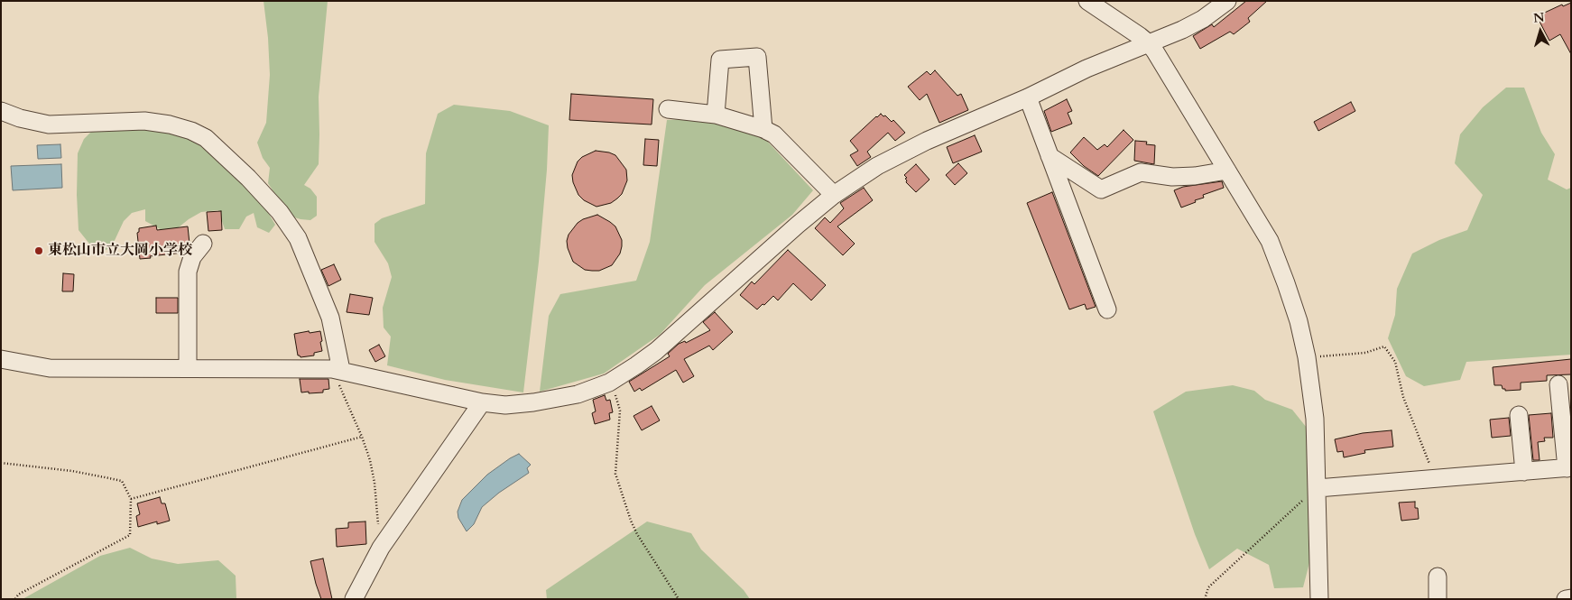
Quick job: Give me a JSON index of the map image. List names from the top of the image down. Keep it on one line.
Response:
{"places":["東松山市立大岡小学校"],"north":"top"}
